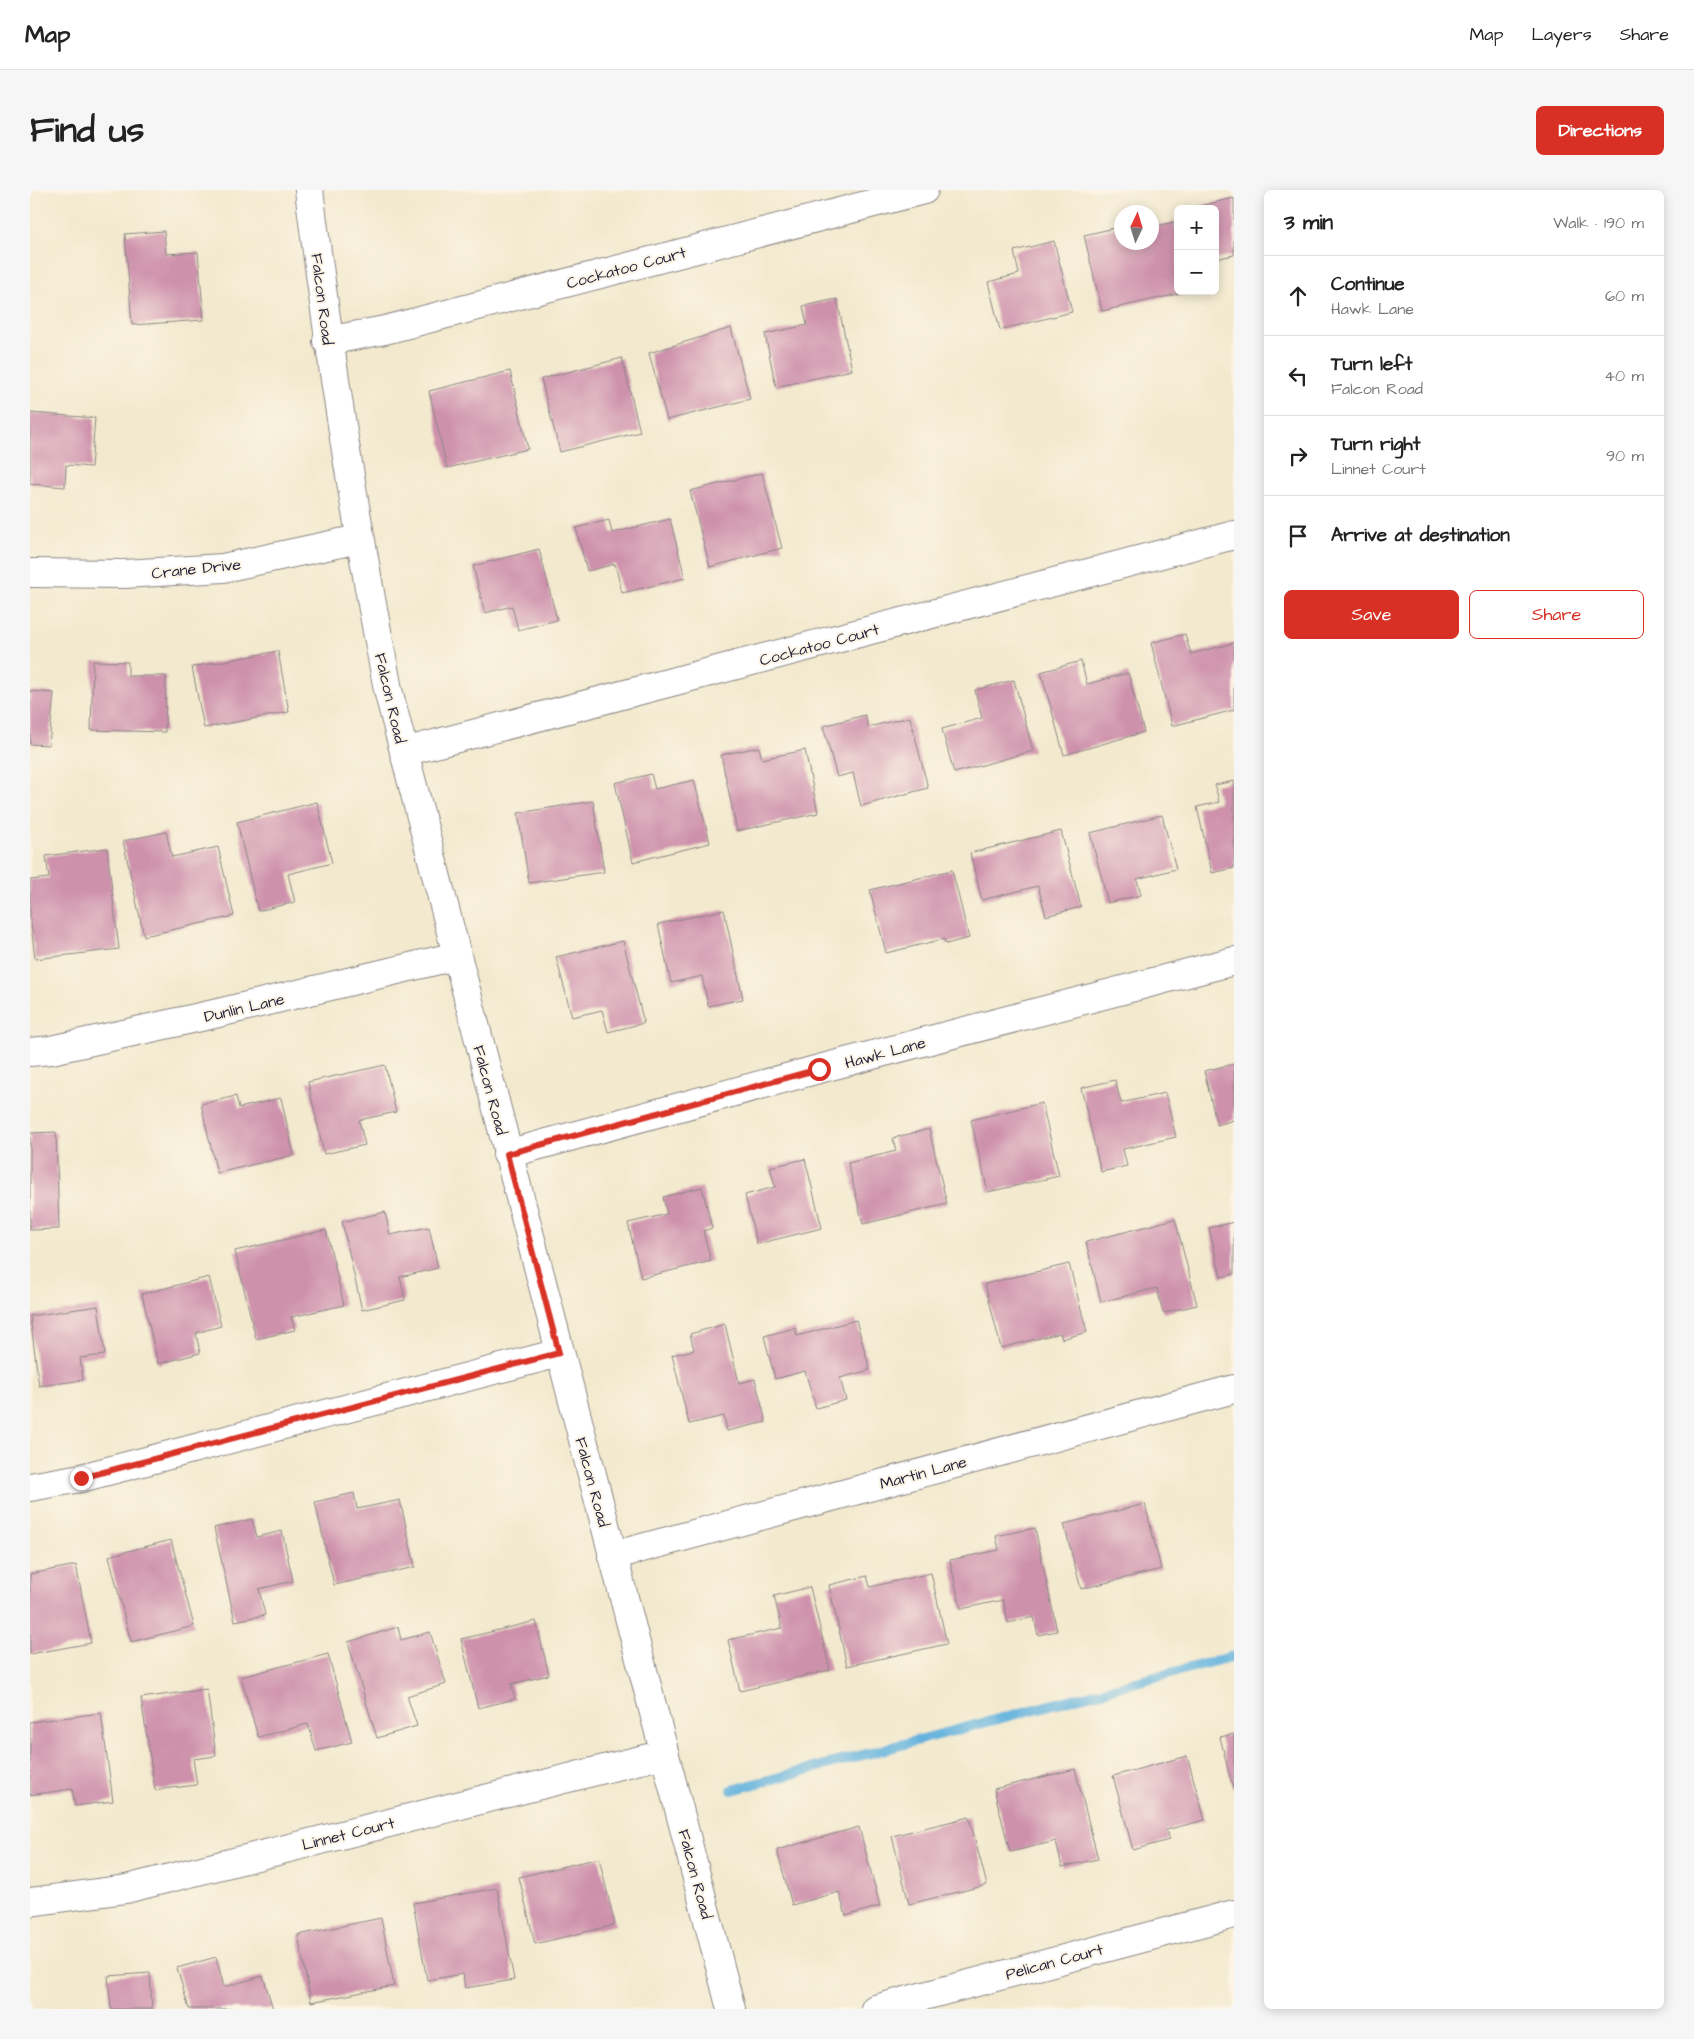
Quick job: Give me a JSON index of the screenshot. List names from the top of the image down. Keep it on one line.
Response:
{"streets":{"street":["Cockatoo Court","Falcon Road","Crane Drive","Dunlin Lane","Hawk Lane","Martin Lane","Linnet Court","Pelican Court"]},"crossings":[["Cockatoo Court","Falcon Road"],["Falcon Road","Crane Drive"],["Falcon Road","Dunlin Lane"],["Falcon Road","Hawk Lane"],["Falcon Road","Martin Lane"],["Falcon Road","Linnet Court"]],"north":"top","page":{"header":"Map","nav":["Map","Layers","Share"],"title":"Find us","buttons":["Directions",["Save","Share"]],"heading":["3 min","Walk · 190 m"],"map_buttons":["+","−"],"list":[["Continue","Hawk Lane","60 m"],["Turn left","Falcon Road","40 m"],["Turn right","Linnet Court","90 m"],"Arrive at destination"]}}
